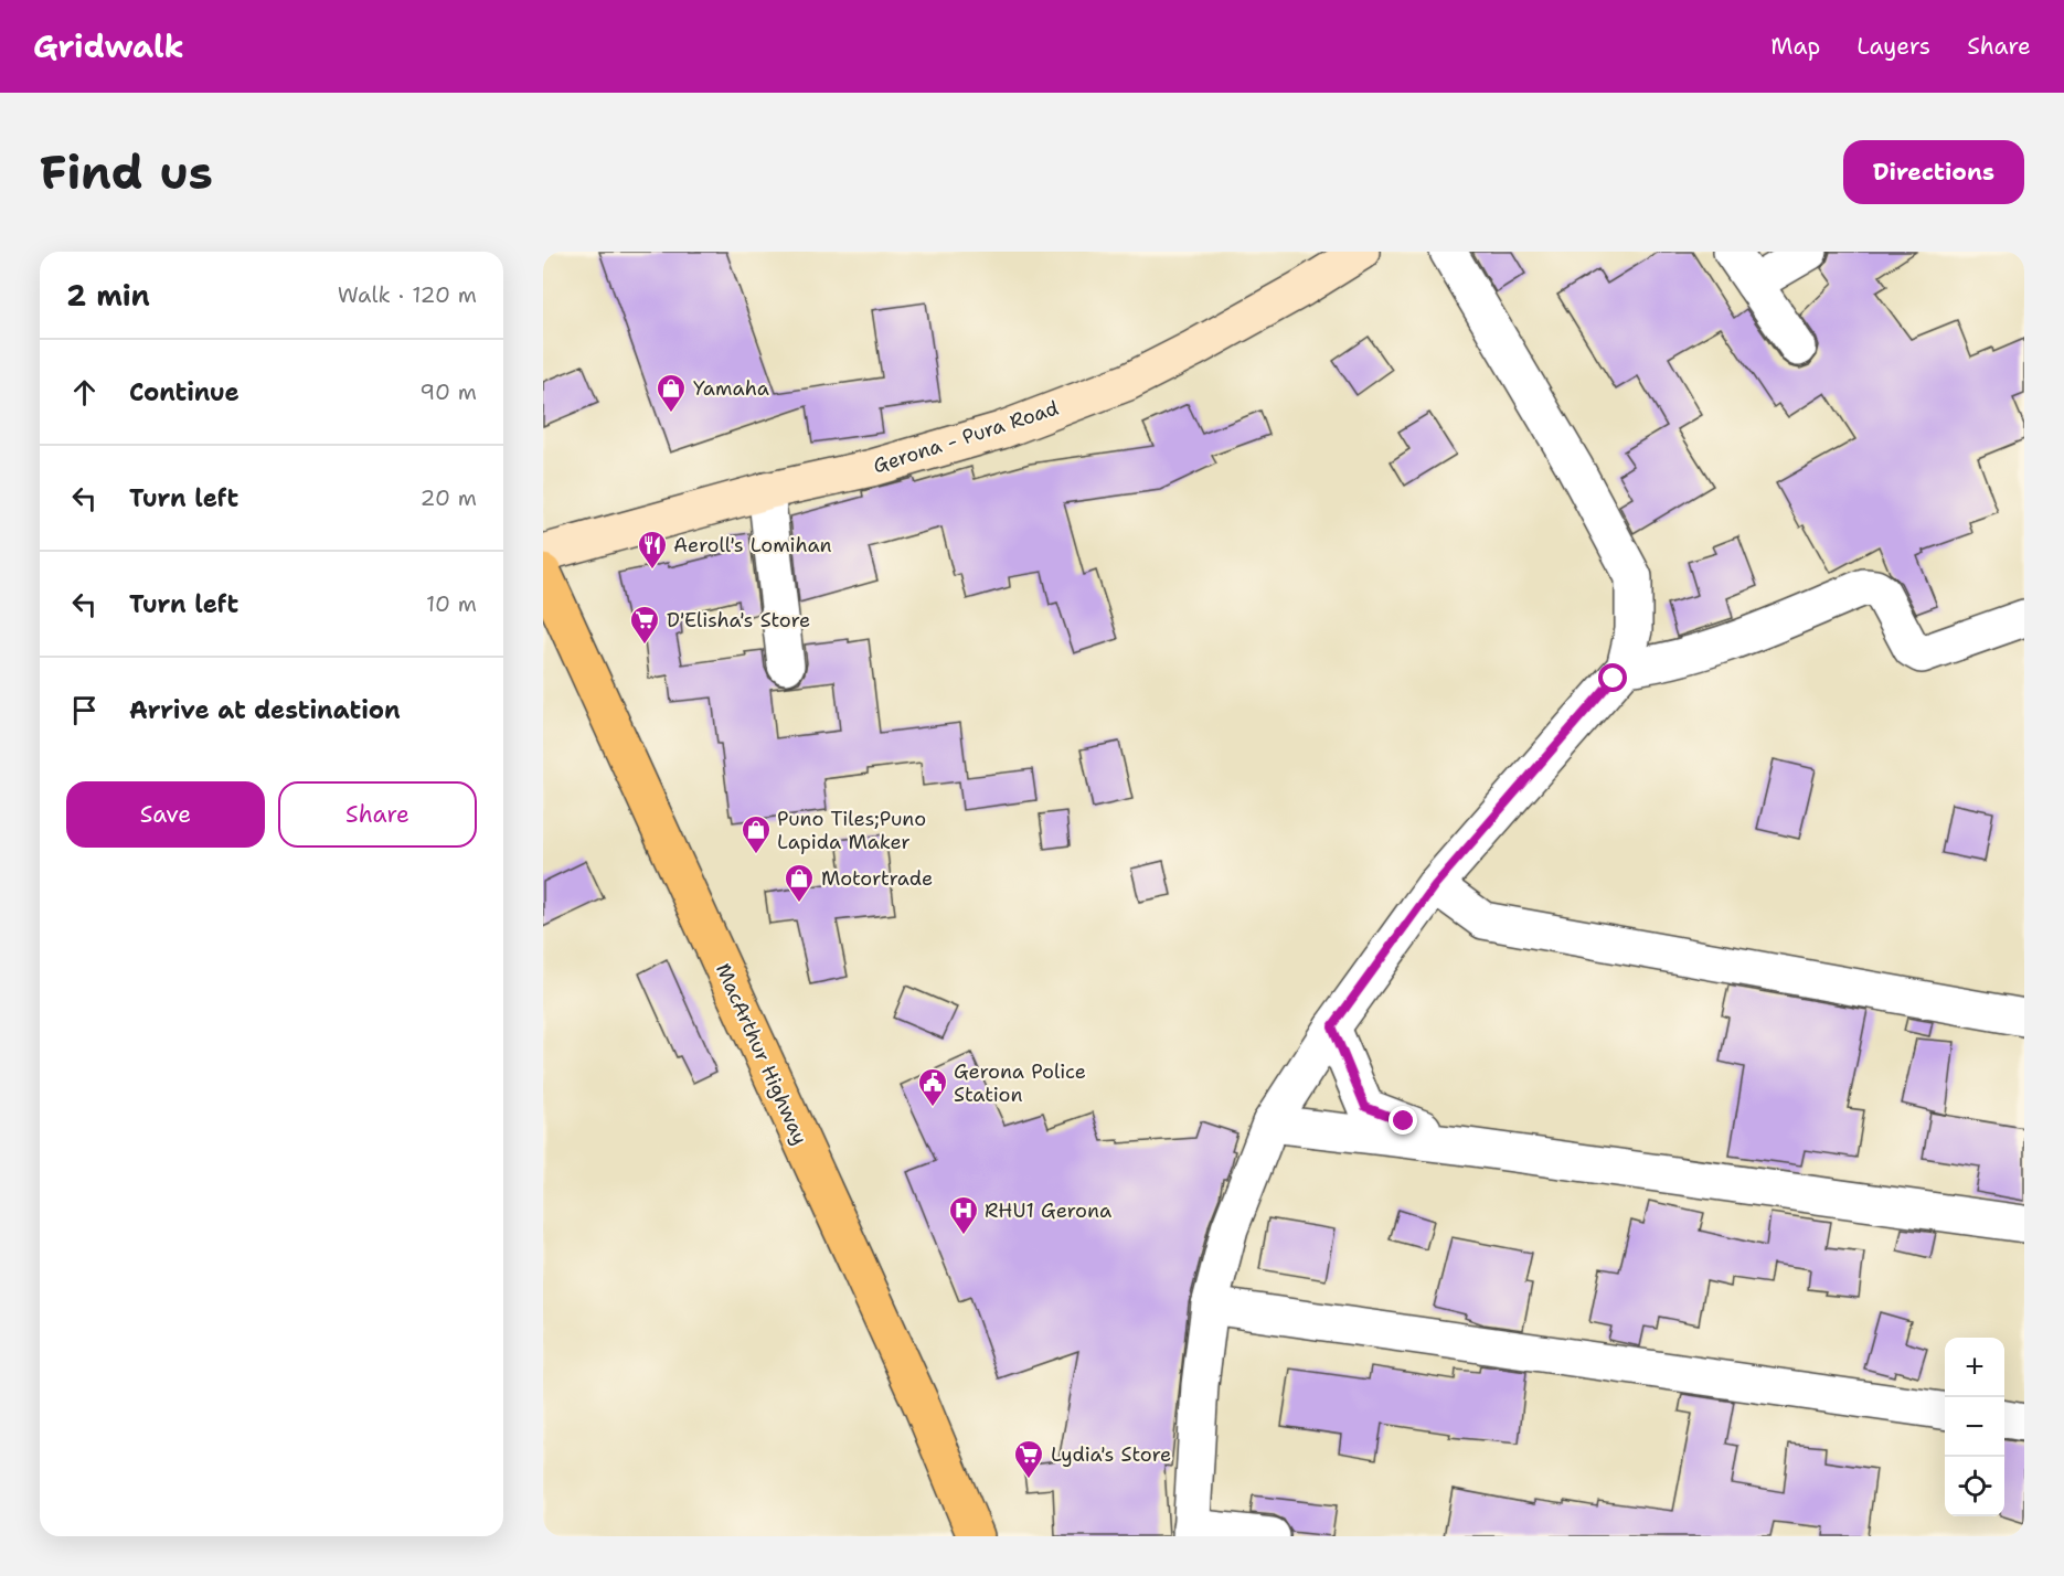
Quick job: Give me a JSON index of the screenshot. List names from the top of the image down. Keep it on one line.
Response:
{"streets":{"highway":["MacArthur Highway"],"main road":["Gerona - Pura Road"]},"places":{"shop":["Yamaha","Puno Tiles;Puno Lapida Maker","Motortrade"],"restaurant":["Aeroll's Lomihan"],"supermarket":["D'Elisha's Store","Lydia's Store"],"public building":["Gerona Police Station"],"hospital":["RHU1 Gerona"]},"page":{"header":"Gridwalk","nav":["Map","Layers","Share"],"buttons":["Directions",["Save","Share"]],"title":"Find us","heading":["2 min","Walk · 120 m"],"list":[["Continue","90 m"],["Turn left","20 m"],["Turn left","10 m"],"Arrive at destination"],"map_buttons":["+","−"]}}
